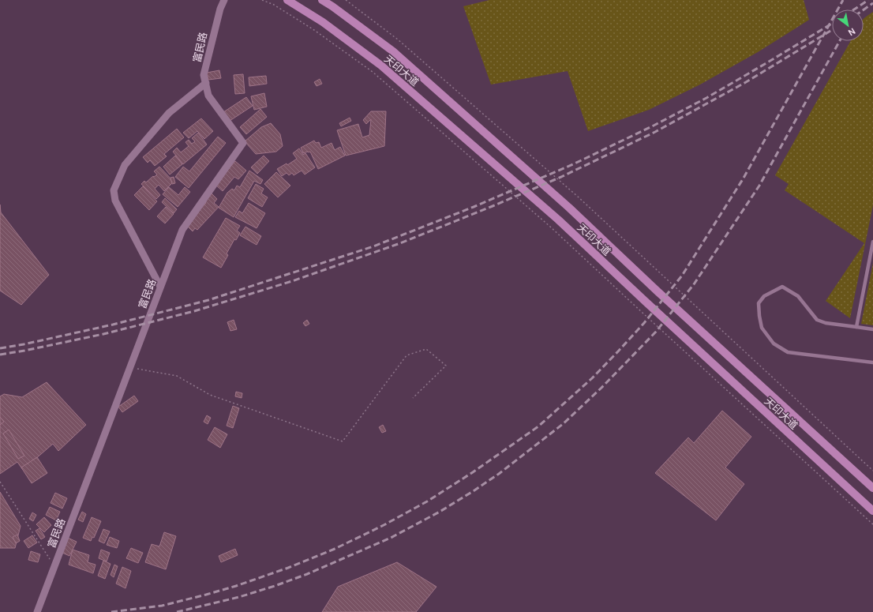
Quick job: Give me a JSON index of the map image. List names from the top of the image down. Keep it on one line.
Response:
{"streets":{"main road":["天印大道"],"street":["富民路"]},"north":"bottom right"}
